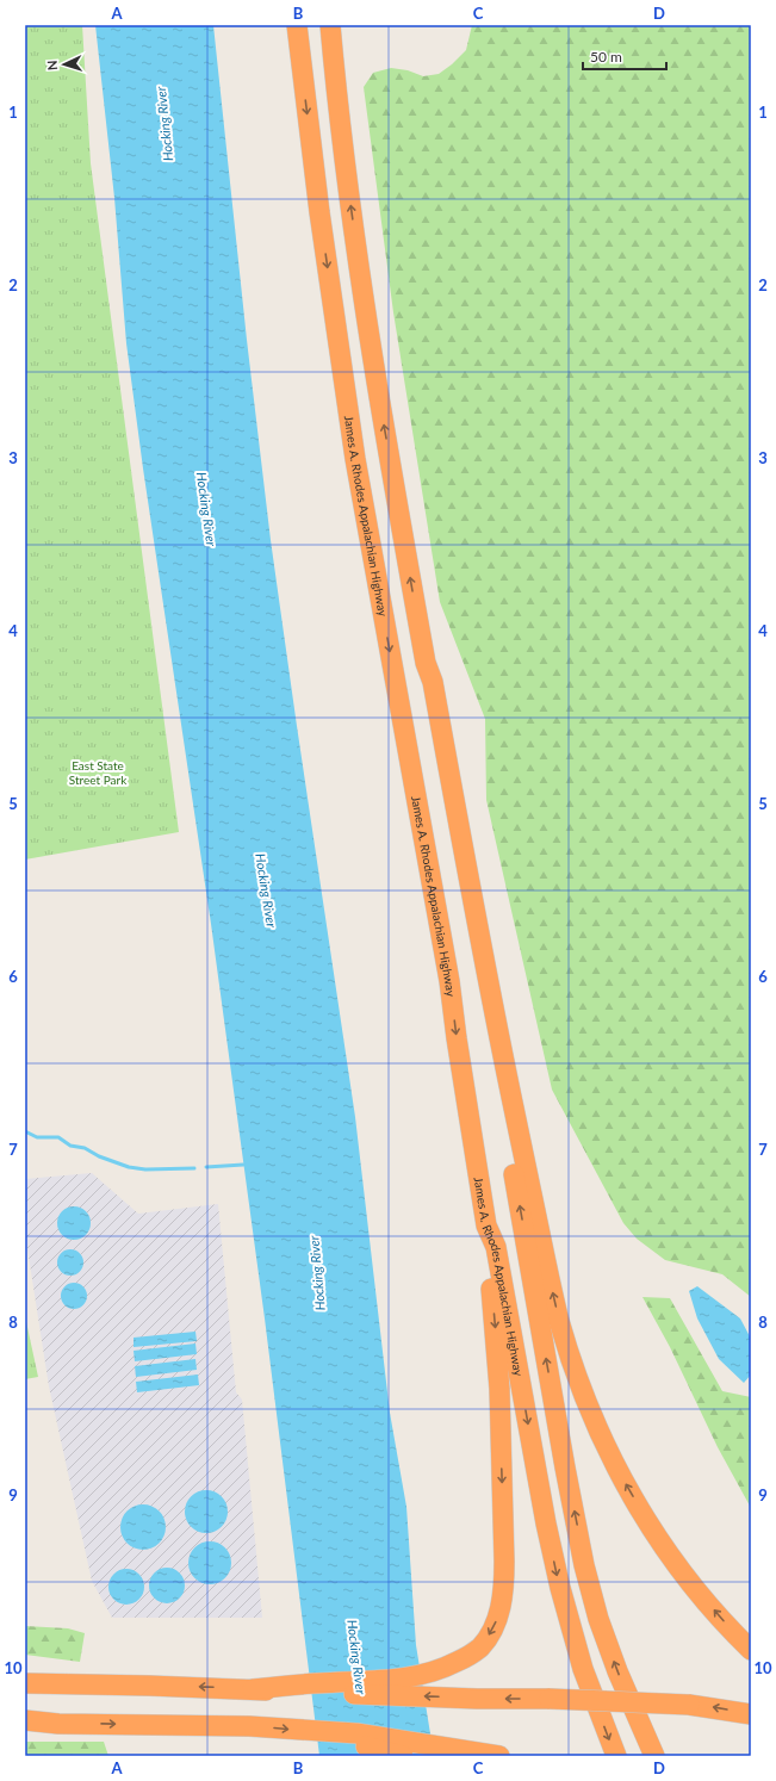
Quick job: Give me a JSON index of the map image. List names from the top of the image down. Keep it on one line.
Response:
{"streets":{"highway":["James A. Rhodes Appalachian Highway"]},"water":["Hocking River"],"parks":["East State Street Park"],"scale_bar":"50 m","north":"left","grid":{"columns":["A","B","C","D"],"rows":["1","2","3","4","5","6","7","8","9","10"]}}
